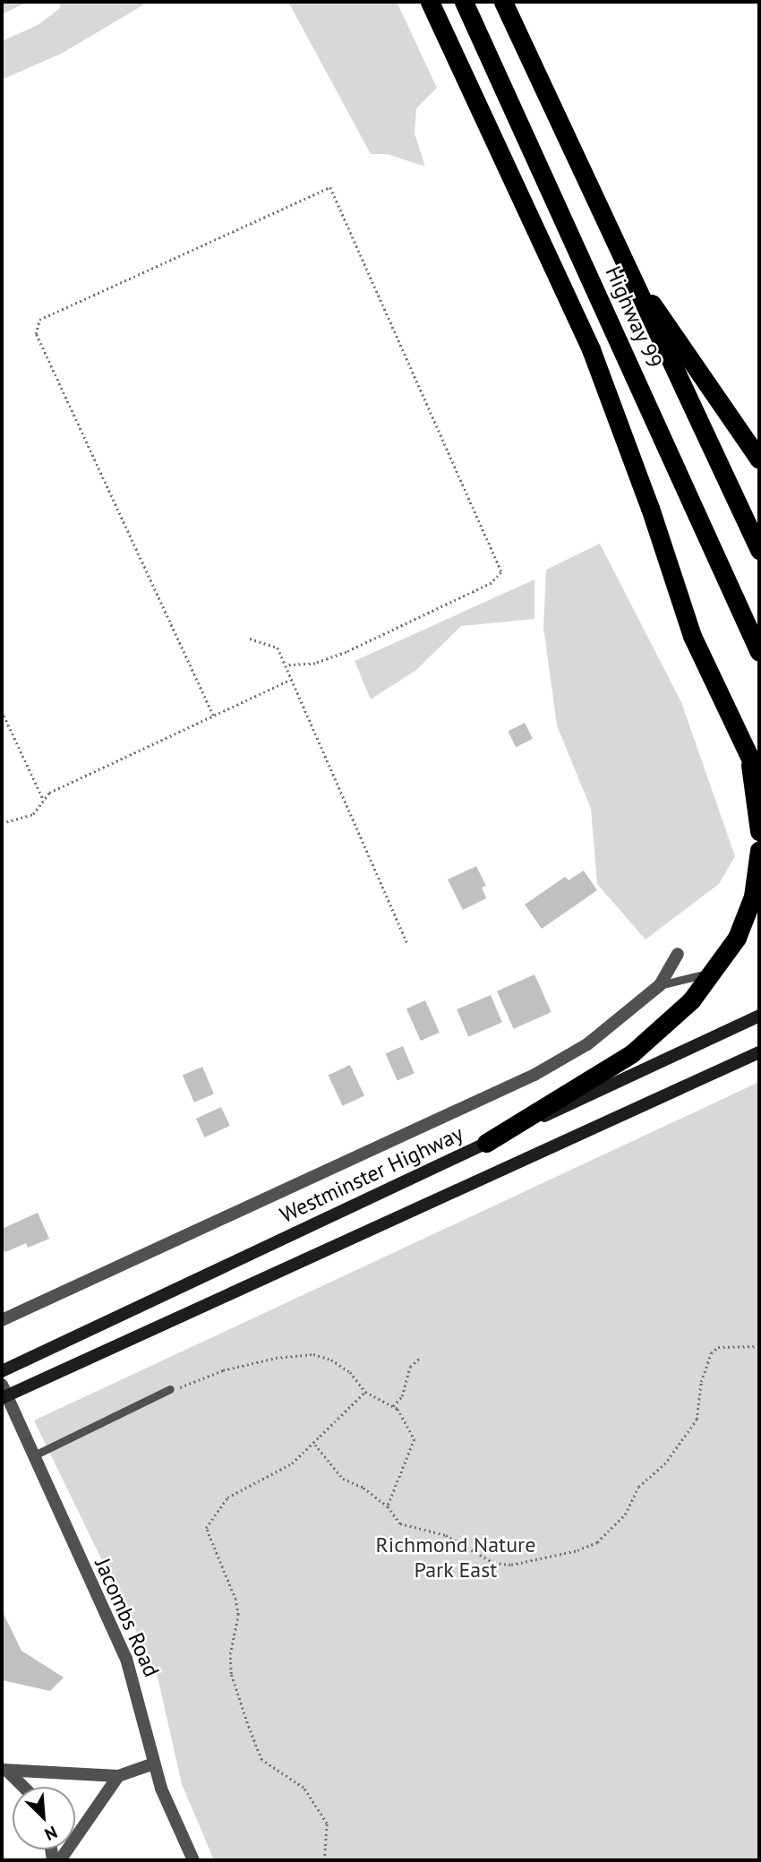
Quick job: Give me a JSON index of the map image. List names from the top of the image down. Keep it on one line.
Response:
{"streets":{"highway":["Highway 99"],"main road":["Westminster Highway"],"street":["Jacombs Road"]},"parks":["Richmond Nature Park East"],"north":"bottom right"}
